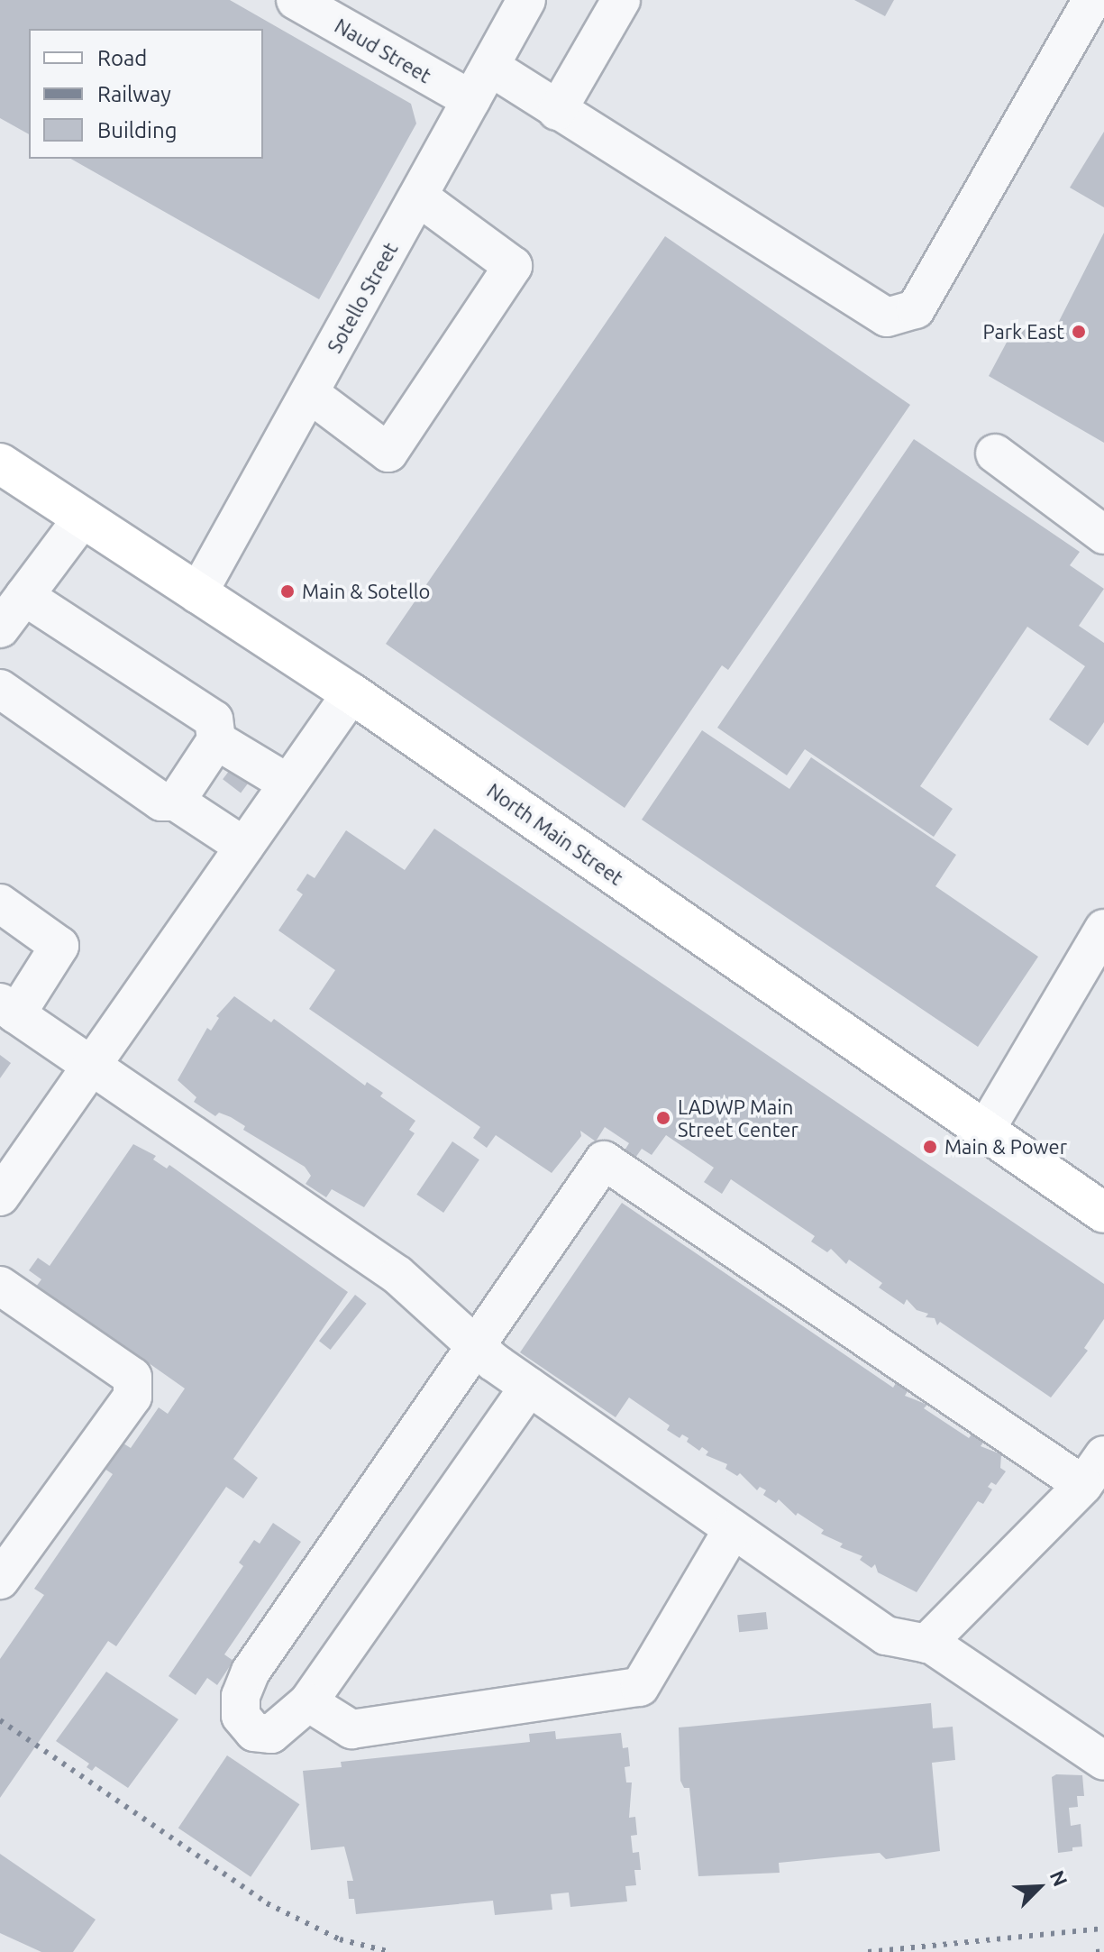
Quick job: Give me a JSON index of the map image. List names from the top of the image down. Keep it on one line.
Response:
{"streets":{"main road":["North Main Street"],"street":["Naud Street","Sotello Street"]},"crossings":[["Naud Street","Sotello Street"],["Sotello Street","North Main Street"]],"places":["Park East","Main & Sotello","LADWP Main Street Center","Main & Power"],"legend":["Road","Railway","Building"],"north":"top right"}
